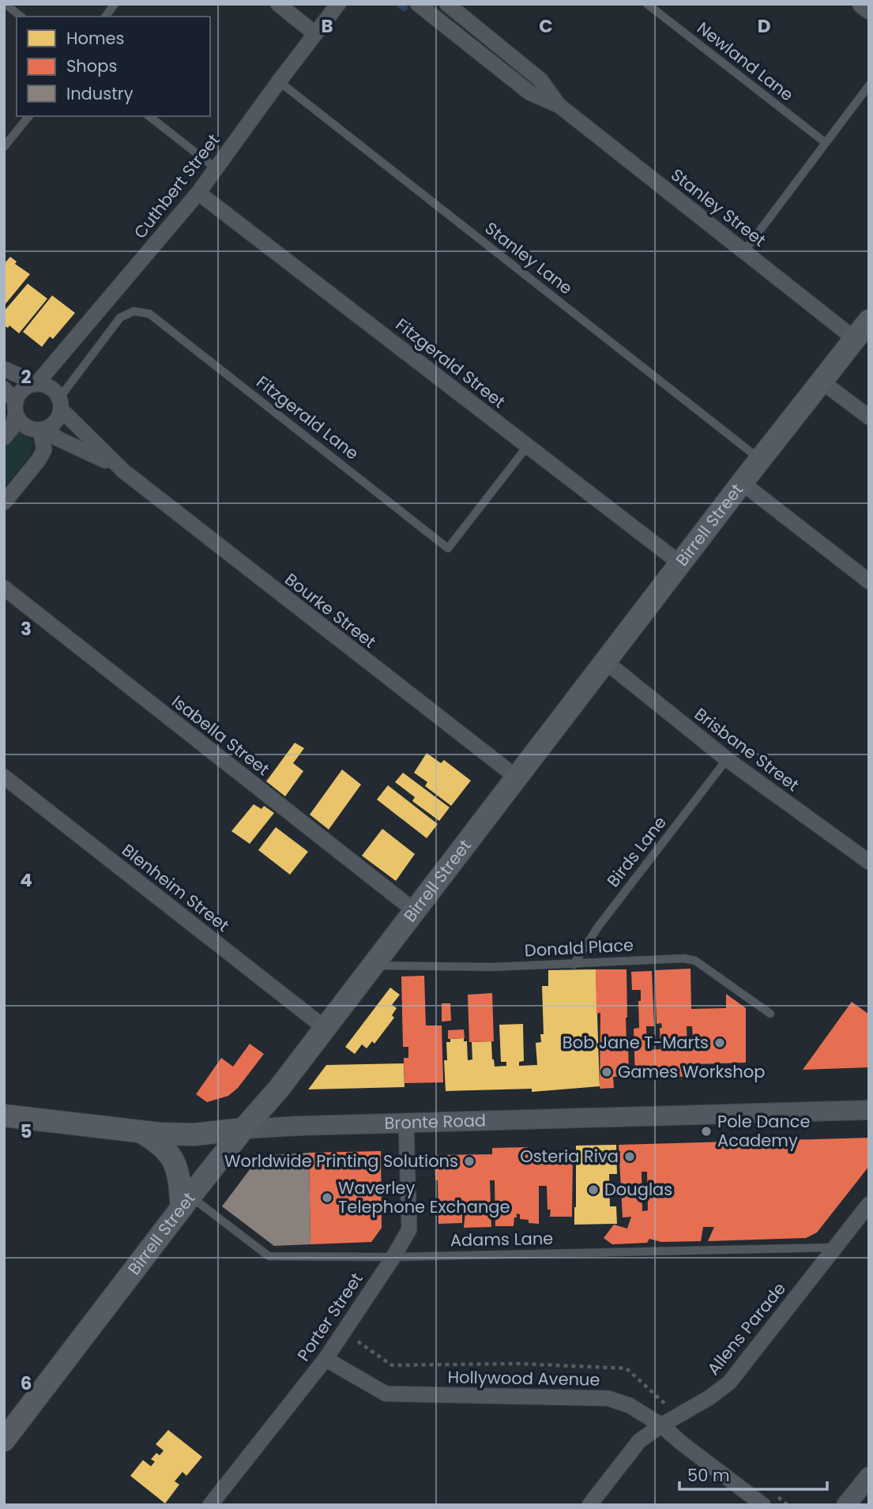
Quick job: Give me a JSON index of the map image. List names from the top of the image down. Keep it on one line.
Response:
{"streets":{"main road":["Birrell Street","Bronte Road"],"street":["Cuthbert Street","Stanley Street","Fitzgerald Street","Bourke Street","Isabella Street","Brisbane Street","Blenheim Street","Porter Street","Allens Parade","Hollywood Avenue"],"lane":["Newland Lane","Stanley Lane","Fitzgerald Lane","Birds Lane","Donald Place","Adams Lane"]},"crossings":[["Cuthbert Street","Stanley Lane"],["Cuthbert Street","Fitzgerald Street"],["Cuthbert Street","Fitzgerald Lane"],["Cuthbert Street","Bourke Street"],["Stanley Street","Birrell Street"],["Stanley Lane","Birrell Street"],["Fitzgerald Street","Fitzgerald Lane"],["Fitzgerald Street","Birrell Street"],["Fitzgerald Lane","Bourke Street"],["Birrell Street","Bourke Street"],["Birrell Street","Isabella Street"],["Birrell Street","Brisbane Street"],["Birrell Street","Blenheim Street"],["Birrell Street","Donald Place"],["Birrell Street","Bronte Road"],["Birrell Street","Adams Lane"],["Brisbane Street","Birds Lane"],["Birds Lane","Donald Place"],["Bronte Road","Porter Street"],["Adams Lane","Porter Street"],["Adams Lane","Allens Parade"],["Porter Street","Hollywood Avenue"],["Allens Parade","Hollywood Avenue"]],"places":["Bob Jane T-Marts","Games Workshop","Pole Dance Academy","Osteria Riva","Worldwide Printing Solutions","Douglas","Waverley Telephone Exchange"],"legend":["Homes","Shops","Industry"],"scale_bar":"50 m","grid":{"columns":["B","C","D"],"rows":["2","3","4","5","6"]}}
